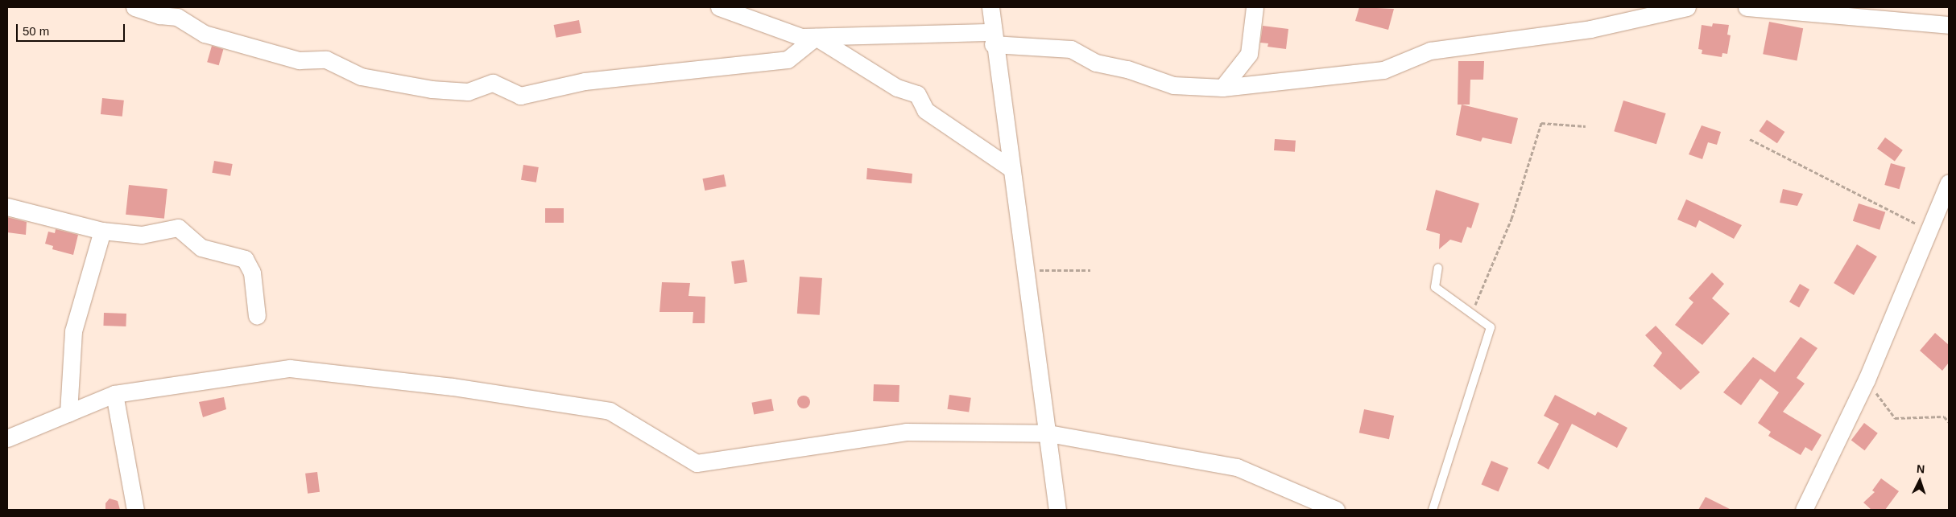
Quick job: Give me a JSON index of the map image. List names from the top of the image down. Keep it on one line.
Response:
{"scale_bar":"50 m","north":"top"}
